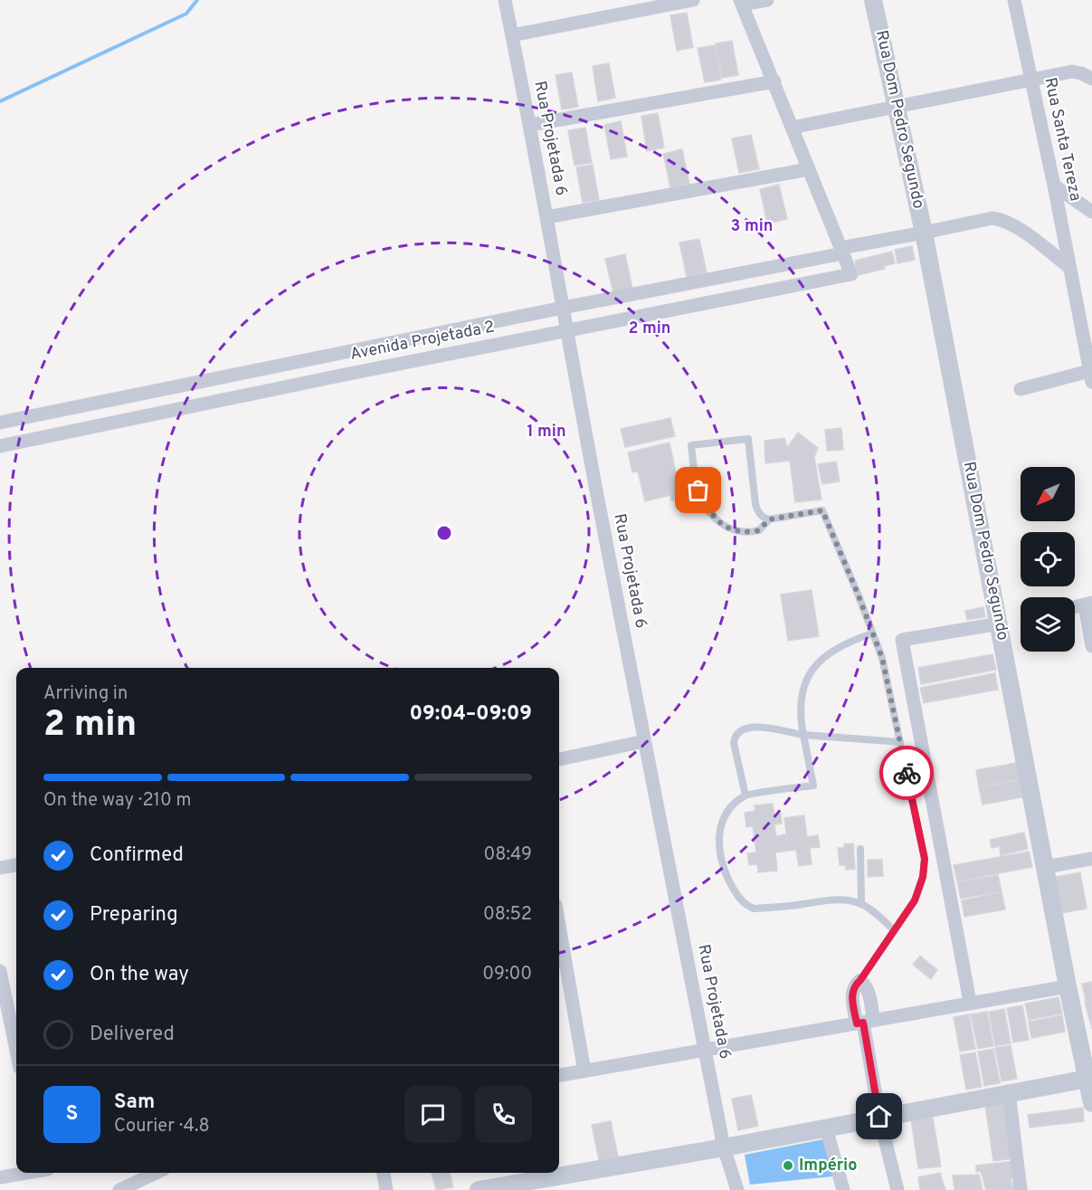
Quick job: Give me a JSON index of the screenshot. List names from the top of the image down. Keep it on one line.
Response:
{"streets":{"street":["Rua Dom Pedro Segundo","Rua Projetada 6","Rua Santa Tereza","Avenida Projetada 2"]},"crossings":[["Rua Dom Pedro Segundo","Avenida Projetada 2"],["Rua Projetada 6","Avenida Projetada 2"],["Rua Santa Tereza","Avenida Projetada 2"]],"places":["Império"],"north":"bottom left","page":{"heading":["2 min","Arriving in","09:04–09:09"],"panel":["Sam","Courier · 4.8"],"bar":"On the way · 210 m","list":[["Confirmed","08:49"],["Preparing","08:52"],["On the way","09:00"],"Delivered"],"round":"S"},"rings":["3 min","2 min","1 min"]}
